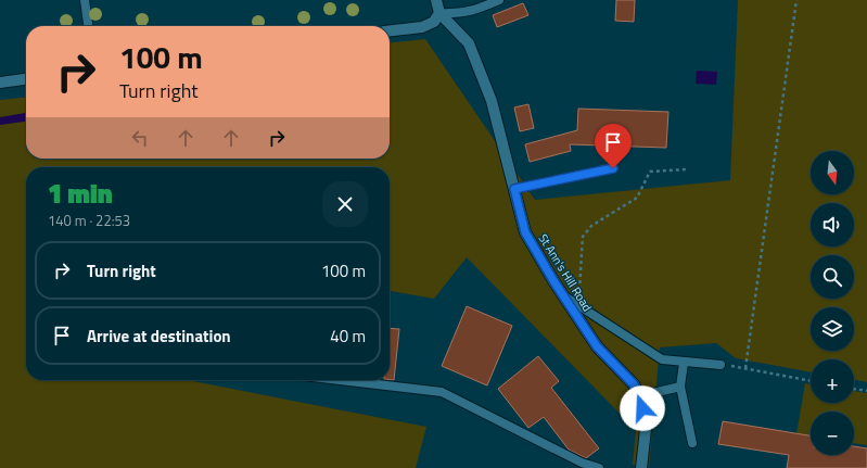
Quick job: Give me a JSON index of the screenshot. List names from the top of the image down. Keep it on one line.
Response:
{"streets":{"street":["St Ann's Hill Road"]},"north":"bottom","page":{"turn":["100 m","Turn right"],"map_buttons":["+","−"],"heading":["1 min","140 m · 22:53"],"list":[{"name":"Turn right","value":"100 m"},{"name":"Arrive at destination","value":"40 m"}]}}
